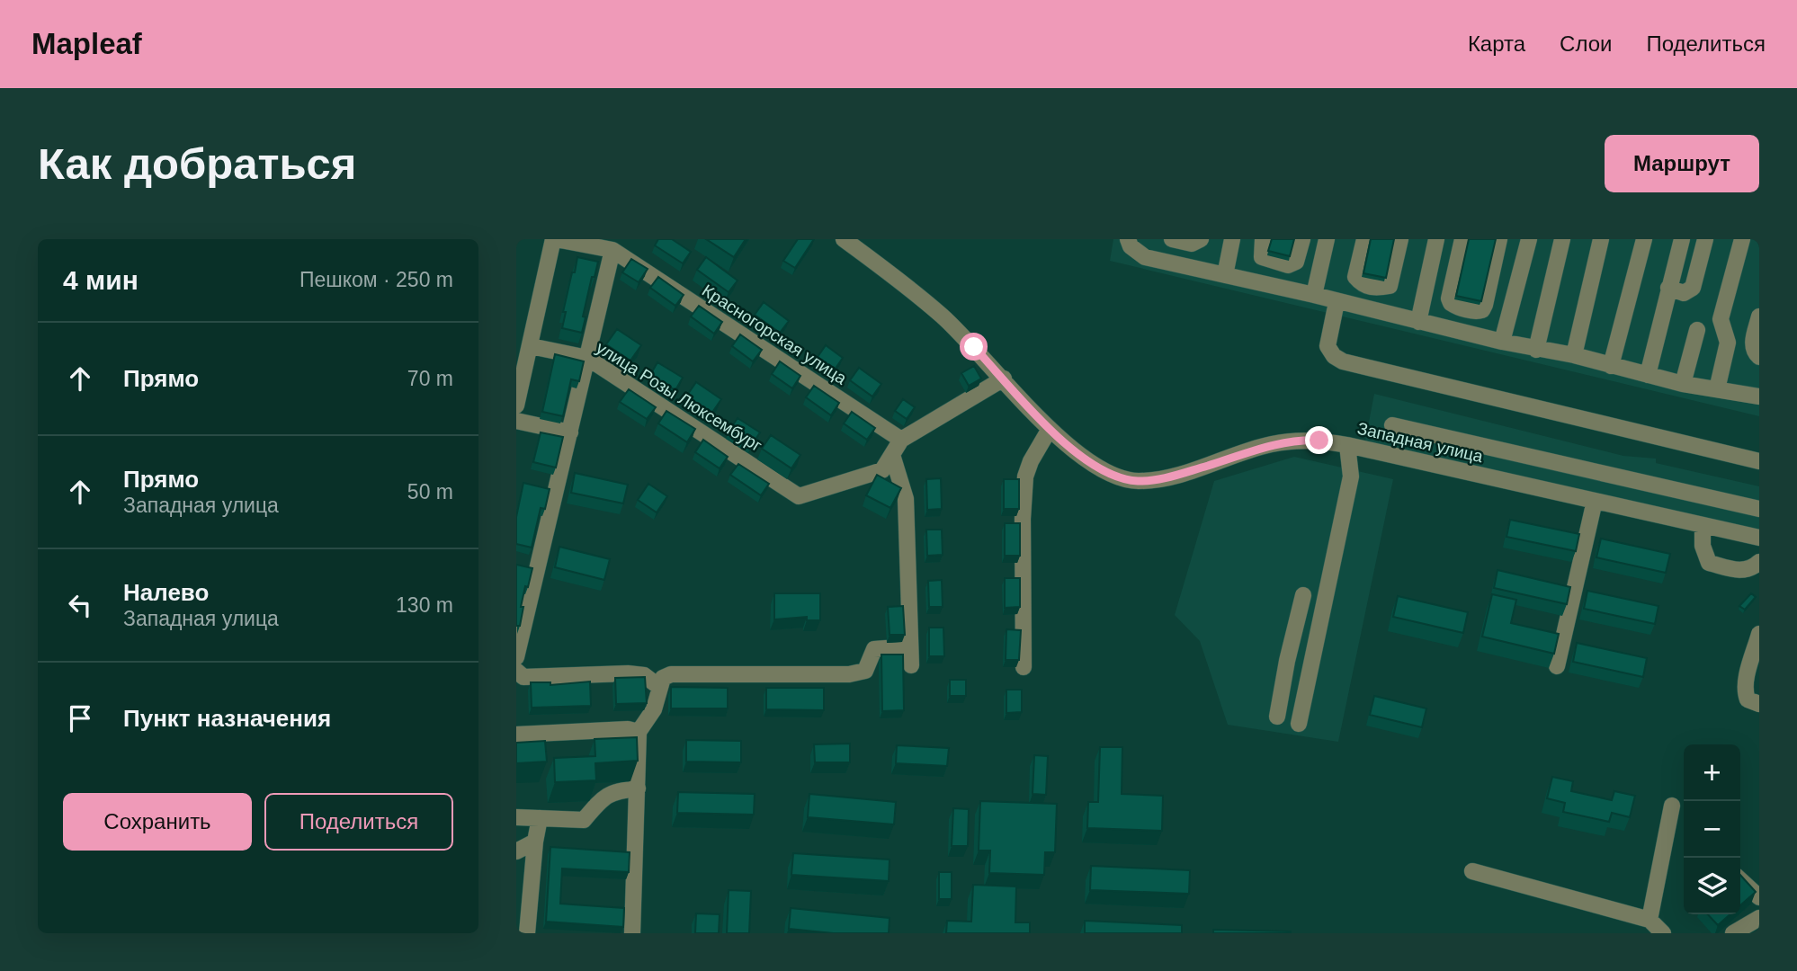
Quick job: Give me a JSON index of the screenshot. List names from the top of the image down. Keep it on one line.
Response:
{"streets":{"street":["Красногорская улица","улица Розы Люксембург","Западная улица"]},"page":{"header":"Mapleaf","nav":["Карта","Слои","Поделиться"],"buttons":["Маршрут",["Сохранить","Поделиться"]],"title":"Как добраться","heading":["4 мин","Пешком · 250 m"],"list":[["Прямо","70 m"],["Прямо","Западная улица","50 m"],["Налево","Западная улица","130 m"],"Пункт назначения"],"map_buttons":["+","−"]}}
